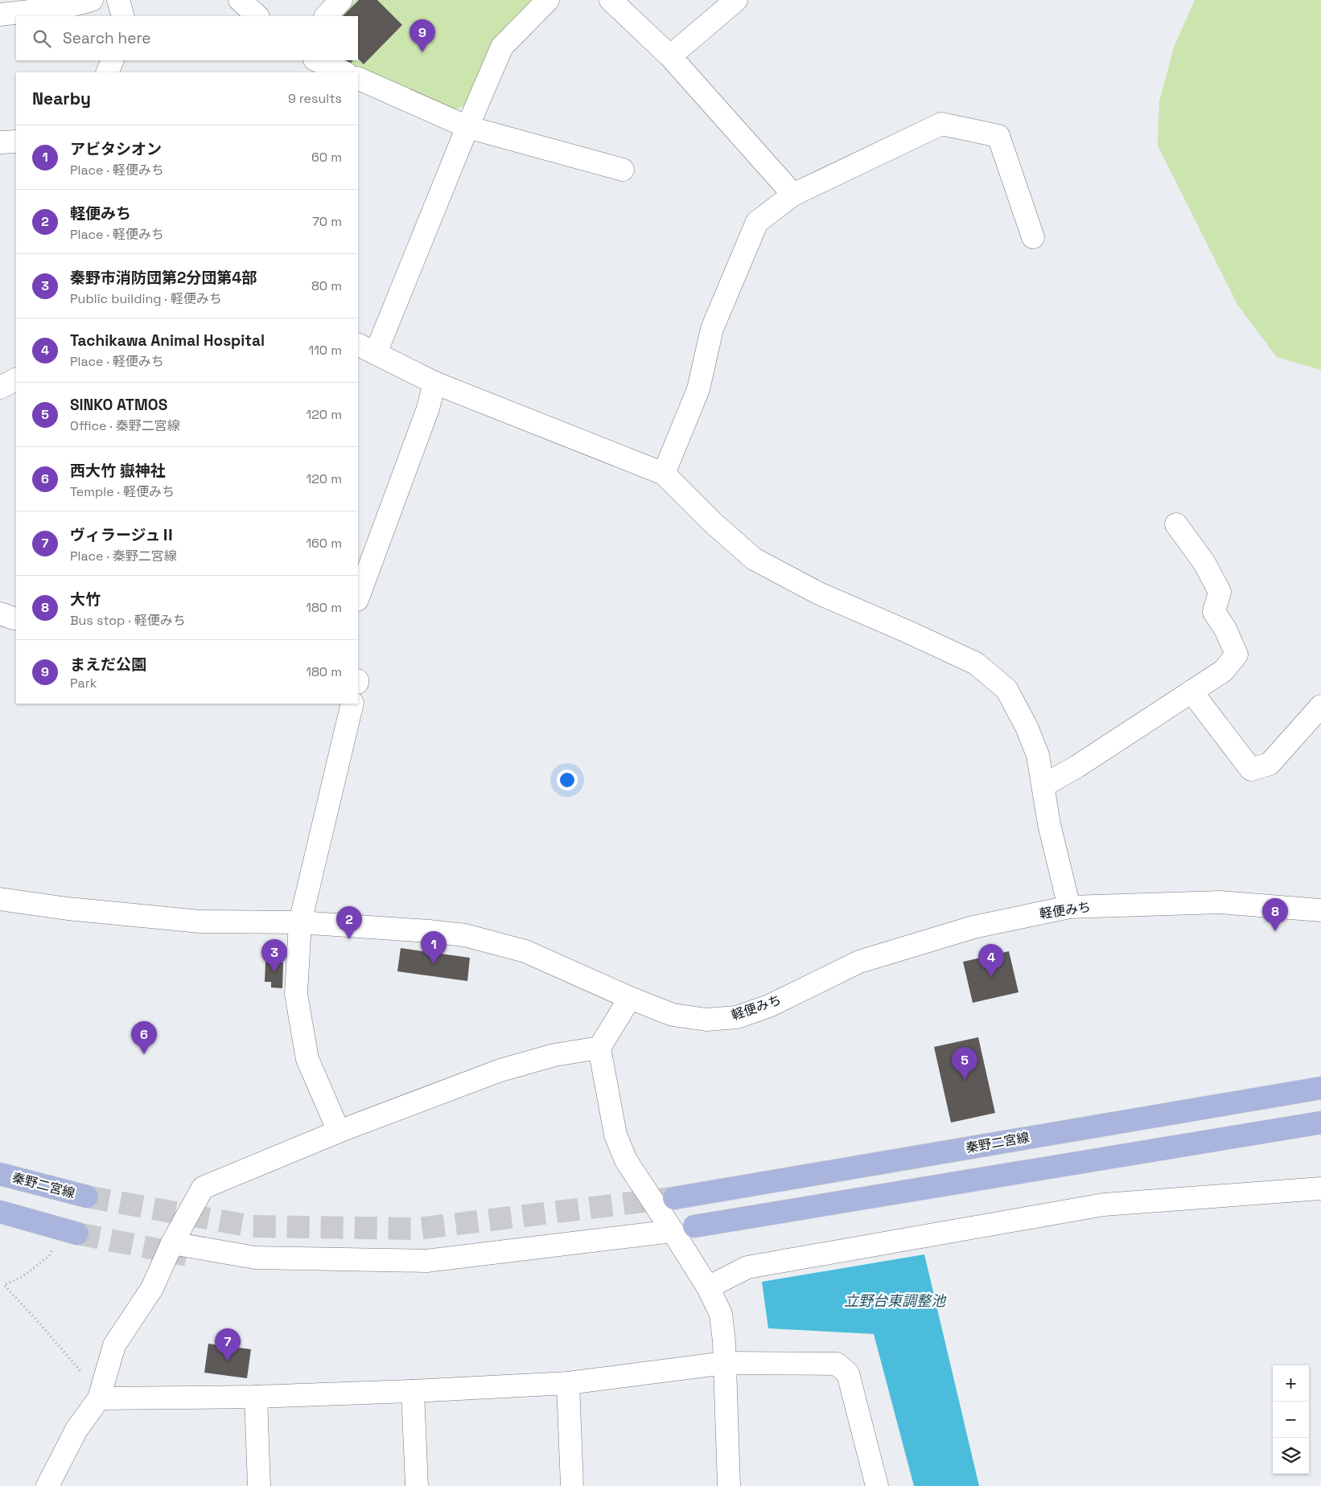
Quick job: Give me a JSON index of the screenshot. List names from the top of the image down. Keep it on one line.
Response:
{"streets":{"main road":["秦野二宮線"],"street":["軽便みち"]},"water":["立野台東調整池"],"page":{"search":"Search here","pins":["9","8","2","1","3","4","6","5","7"],"heading":["Nearby","9 results"],"list":[{"mark":"1","name":"アビタシオン","note":"Place · 軽便みち","value":"60 m"},{"mark":"2","name":"軽便みち","note":"Place · 軽便みち","value":"70 m"},{"mark":"3","name":"秦野市消防団第2分団第4部","note":"Public building · 軽便みち","value":"80 m"},{"mark":"4","name":"Tachikawa Animal Hospital","note":"Place · 軽便みち","value":"110 m"},{"mark":"5","name":"SINKO ATMOS","note":"Office · 秦野二宮線","value":"120 m"},{"mark":"6","name":"西大竹 嶽神社","note":"Temple · 軽便みち","value":"120 m"},{"mark":"7","name":"ヴィラージュⅡ","note":"Place · 秦野二宮線","value":"160 m"},{"mark":"8","name":"大竹","note":"Bus stop · 軽便みち","value":"180 m"},{"mark":"9","name":"まえだ公園","note":"Park","value":"180 m"}],"map_buttons":["+","−"]}}
